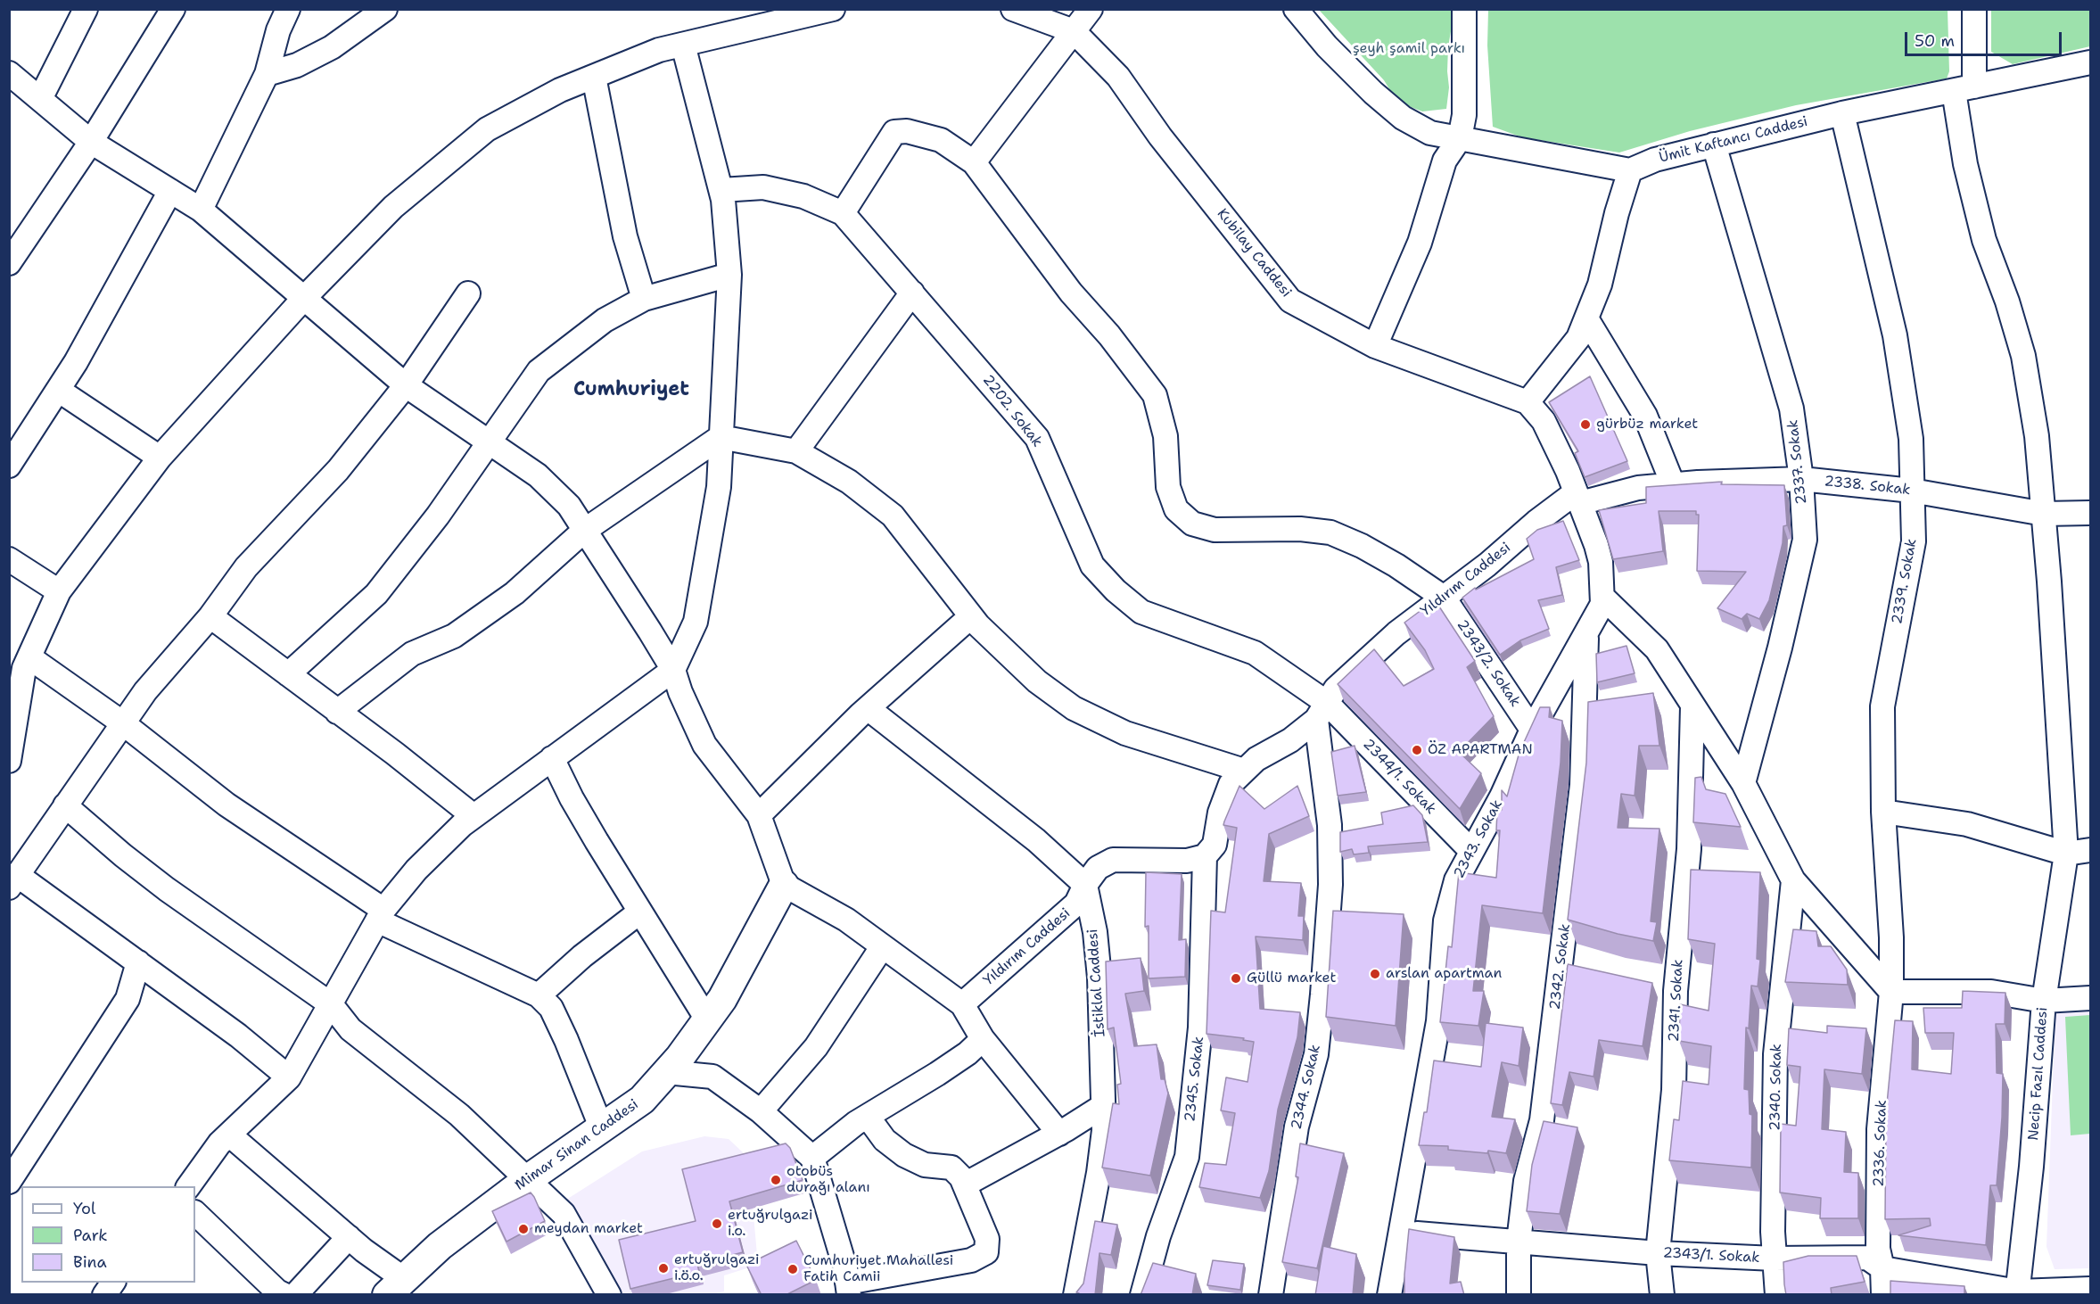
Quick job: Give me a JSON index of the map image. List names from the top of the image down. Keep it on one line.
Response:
{"streets":{"street":["Ümit Kaftancı Caddesi","Kubilay Caddesi","2202. Sokak","2337. Sokak","2338. Sokak","Yıldırım Caddesi","2339. Sokak","2343/2. Sokak","2344/1. Sokak","2343. Sokak","2342. Sokak","İstiklal Caddesi","2341. Sokak","Necip Fazıl Caddesi","2345. Sokak","2344. Sokak","2340. Sokak","2336. Sokak","Mimar Sinan Caddesi","2343/1. Sokak"]},"crossings":[["Ümit Kaftancı Caddesi","2337. Sokak"],["Ümit Kaftancı Caddesi","2339. Sokak"],["Ümit Kaftancı Caddesi","Necip Fazıl Caddesi"],["2202. Sokak","Yıldırım Caddesi"],["2202. Sokak","2344/1. Sokak"],["2202. Sokak","2344. Sokak"],["2337. Sokak","2338. Sokak"],["2338. Sokak","Yıldırım Caddesi"],["2338. Sokak","2339. Sokak"],["2338. Sokak","Necip Fazıl Caddesi"],["Yıldırım Caddesi","2343/2. Sokak"],["Yıldırım Caddesi","2344/1. Sokak"],["Yıldırım Caddesi","İstiklal Caddesi"],["Yıldırım Caddesi","2345. Sokak"],["Yıldırım Caddesi","2344. Sokak"],["2339. Sokak","2336. Sokak"],["2343/2. Sokak","2343. Sokak"],["2344/1. Sokak","2343. Sokak"],["2344/1. Sokak","2344. Sokak"],["2343. Sokak","2342. Sokak"],["2343. Sokak","2343/1. Sokak"],["2342. Sokak","2343/1. Sokak"],["2341. Sokak","2343/1. Sokak"],["Necip Fazıl Caddesi","2343/1. Sokak"],["2340. Sokak","2343/1. Sokak"],["2336. Sokak","2343/1. Sokak"]],"districts":["Cumhuriyet"],"parks":["şeyh şamil parkı"],"places":["gürbüz market","ÖZ APARTMAN","arslan apartman","Güllü market","otobüs durağı alanı","ertuğrulgazi i.o.","meydan market","ertuğrulgazi i.ö.o.","Cumhuriyet Mahallesi Fatih Camii"],"legend":["Yol","Park","Bina"],"scale_bar":"50 m"}
